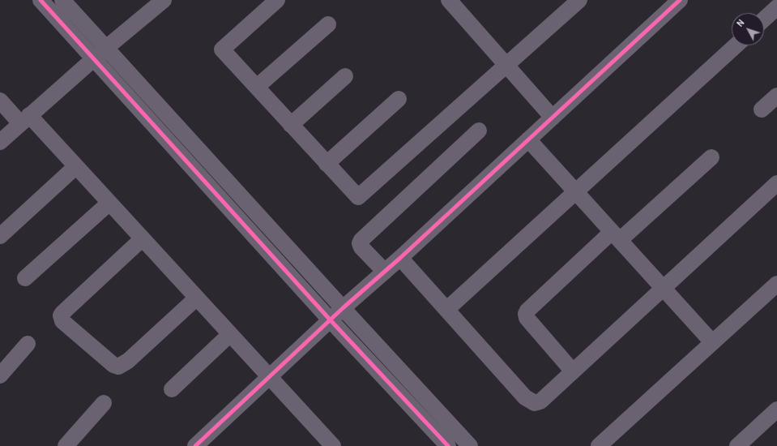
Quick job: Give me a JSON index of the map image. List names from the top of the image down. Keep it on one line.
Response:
{"north":"top left"}
